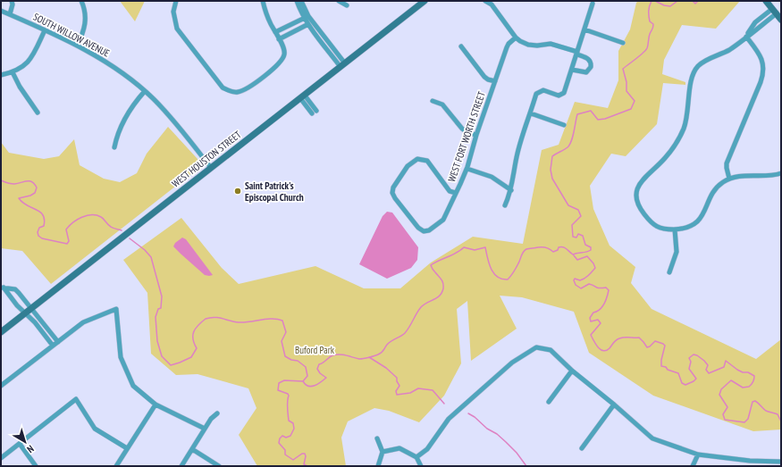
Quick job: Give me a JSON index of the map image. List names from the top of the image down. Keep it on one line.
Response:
{"streets":{"main road":["WEST HOUSTON STREET"],"street":["SOUTH WILLOW AVENUE","WEST FORT WORTH STREET"]},"crossings":[["SOUTH WILLOW AVENUE","WEST HOUSTON STREET"]],"parks":["Buford Park"],"places":["Saint Patrick's Episcopal Church"],"north":"bottom right"}
